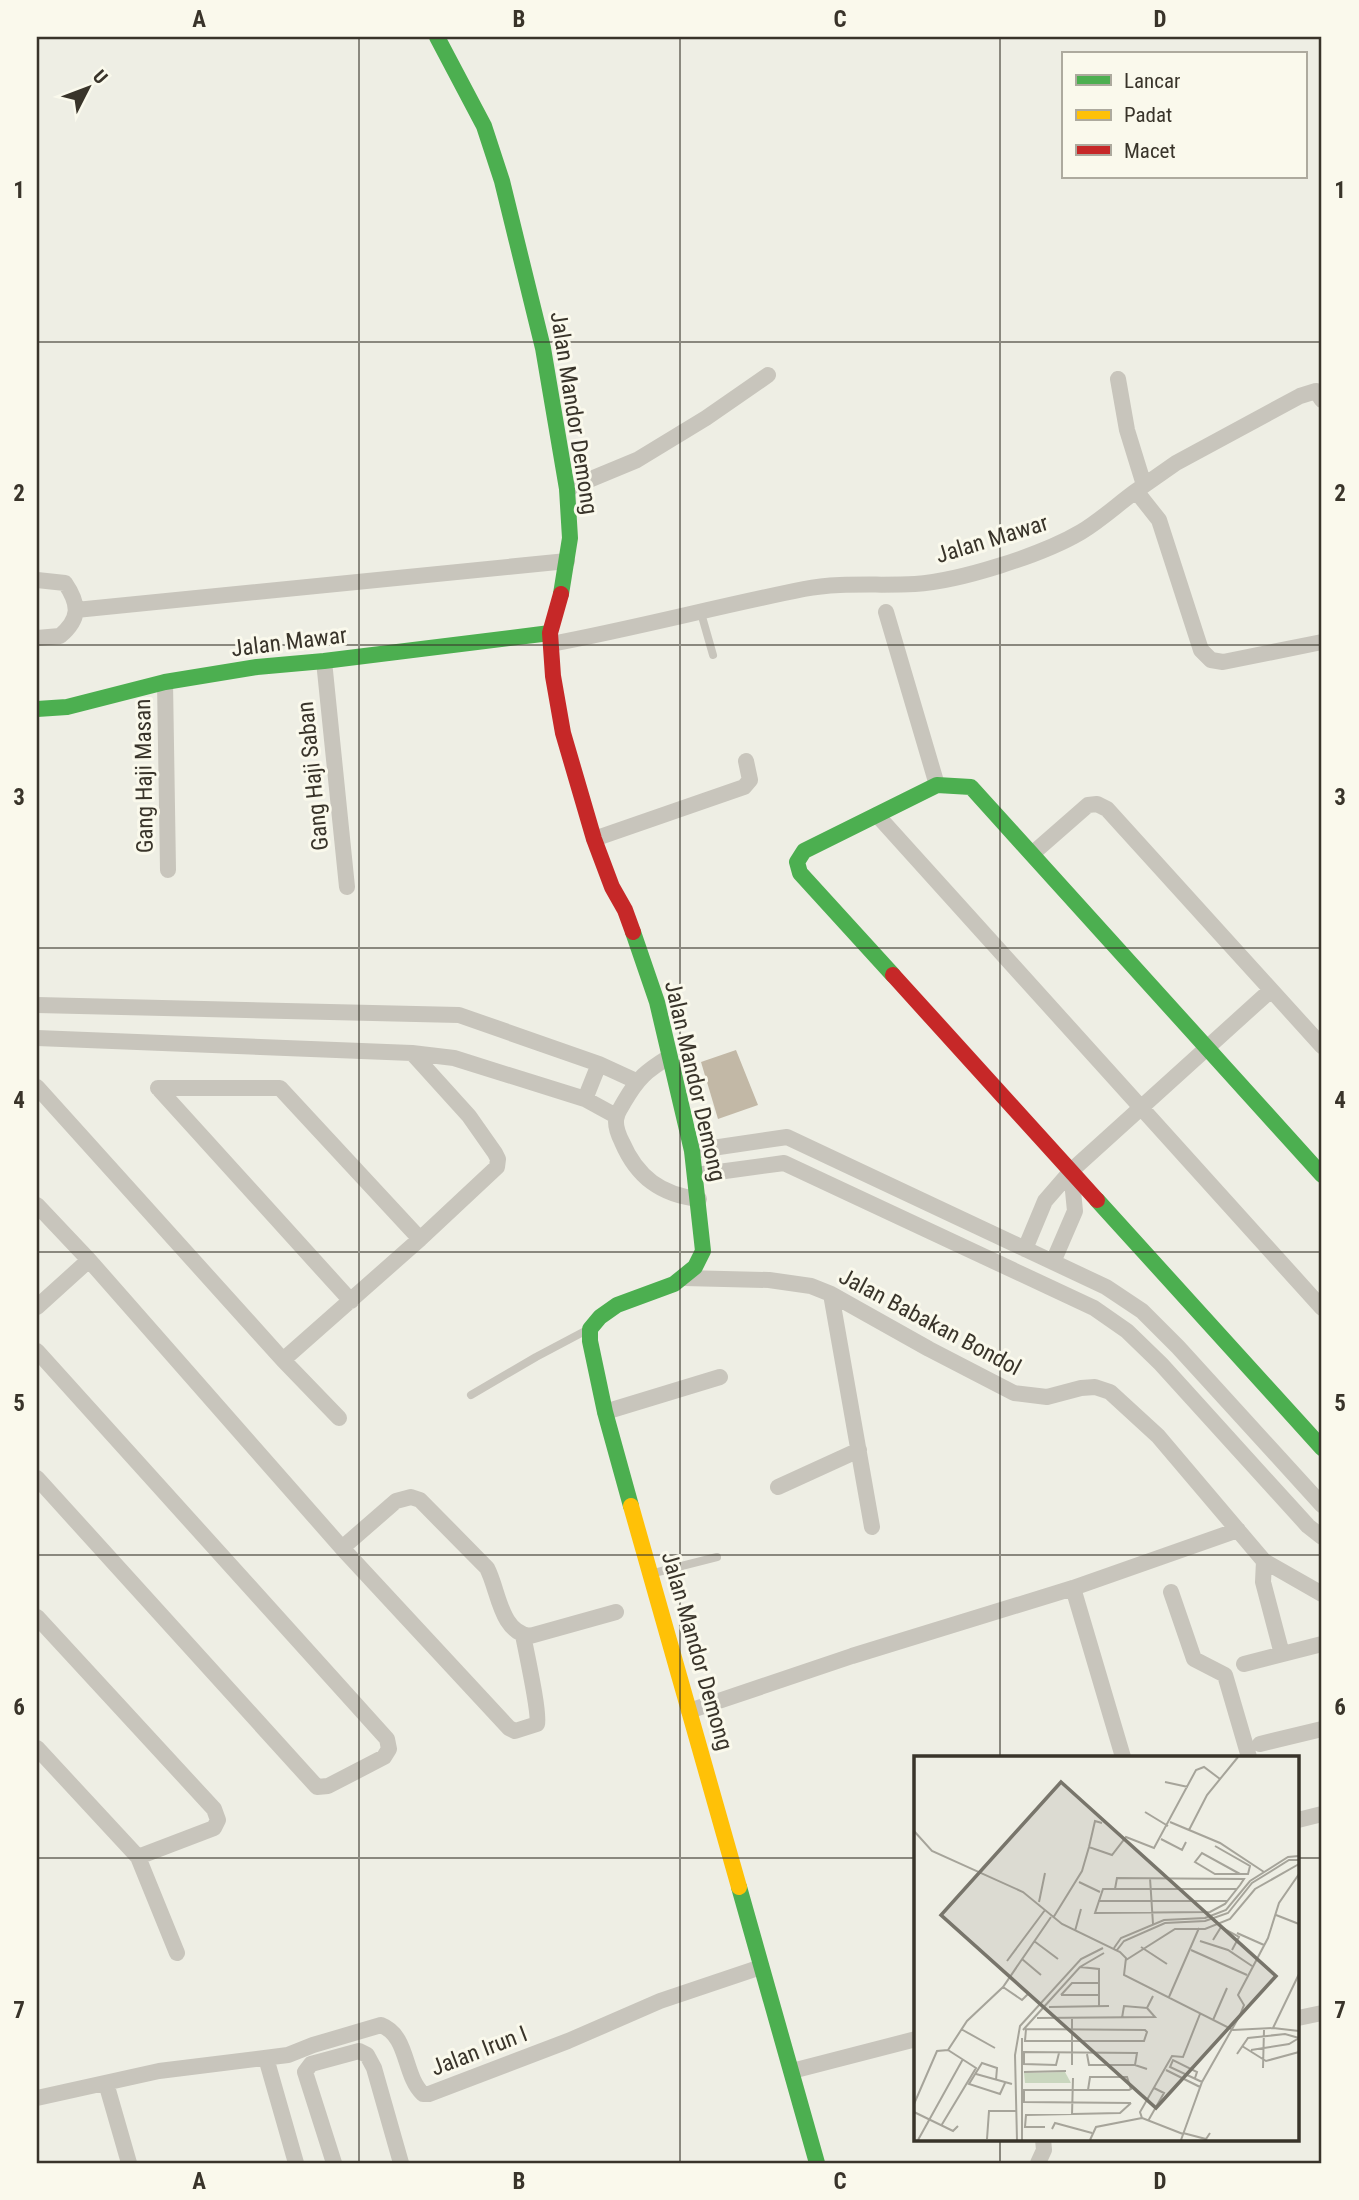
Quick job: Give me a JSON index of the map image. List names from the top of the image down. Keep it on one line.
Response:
{"streets":{"main road":["Jalan Mandor Demong","Jalan Mawar"],"street":["Gang Haji Masan","Gang Haji Saban","Jalan Babakan Bondol","Jalan Irun I"]},"crossings":[["Jalan Mandor Demong","Jalan Mawar"],["Jalan Mandor Demong","Jalan Babakan Bondol"],["Jalan Mandor Demong","Jalan Irun I"],["Jalan Mawar","Gang Haji Masan"],["Jalan Mawar","Gang Haji Saban"]],"legend":["Lancar","Padat","Macet"],"north":"top right","grid":{"columns":["A","B","C","D"],"rows":["1","2","3","4","5","6","7"]}}
